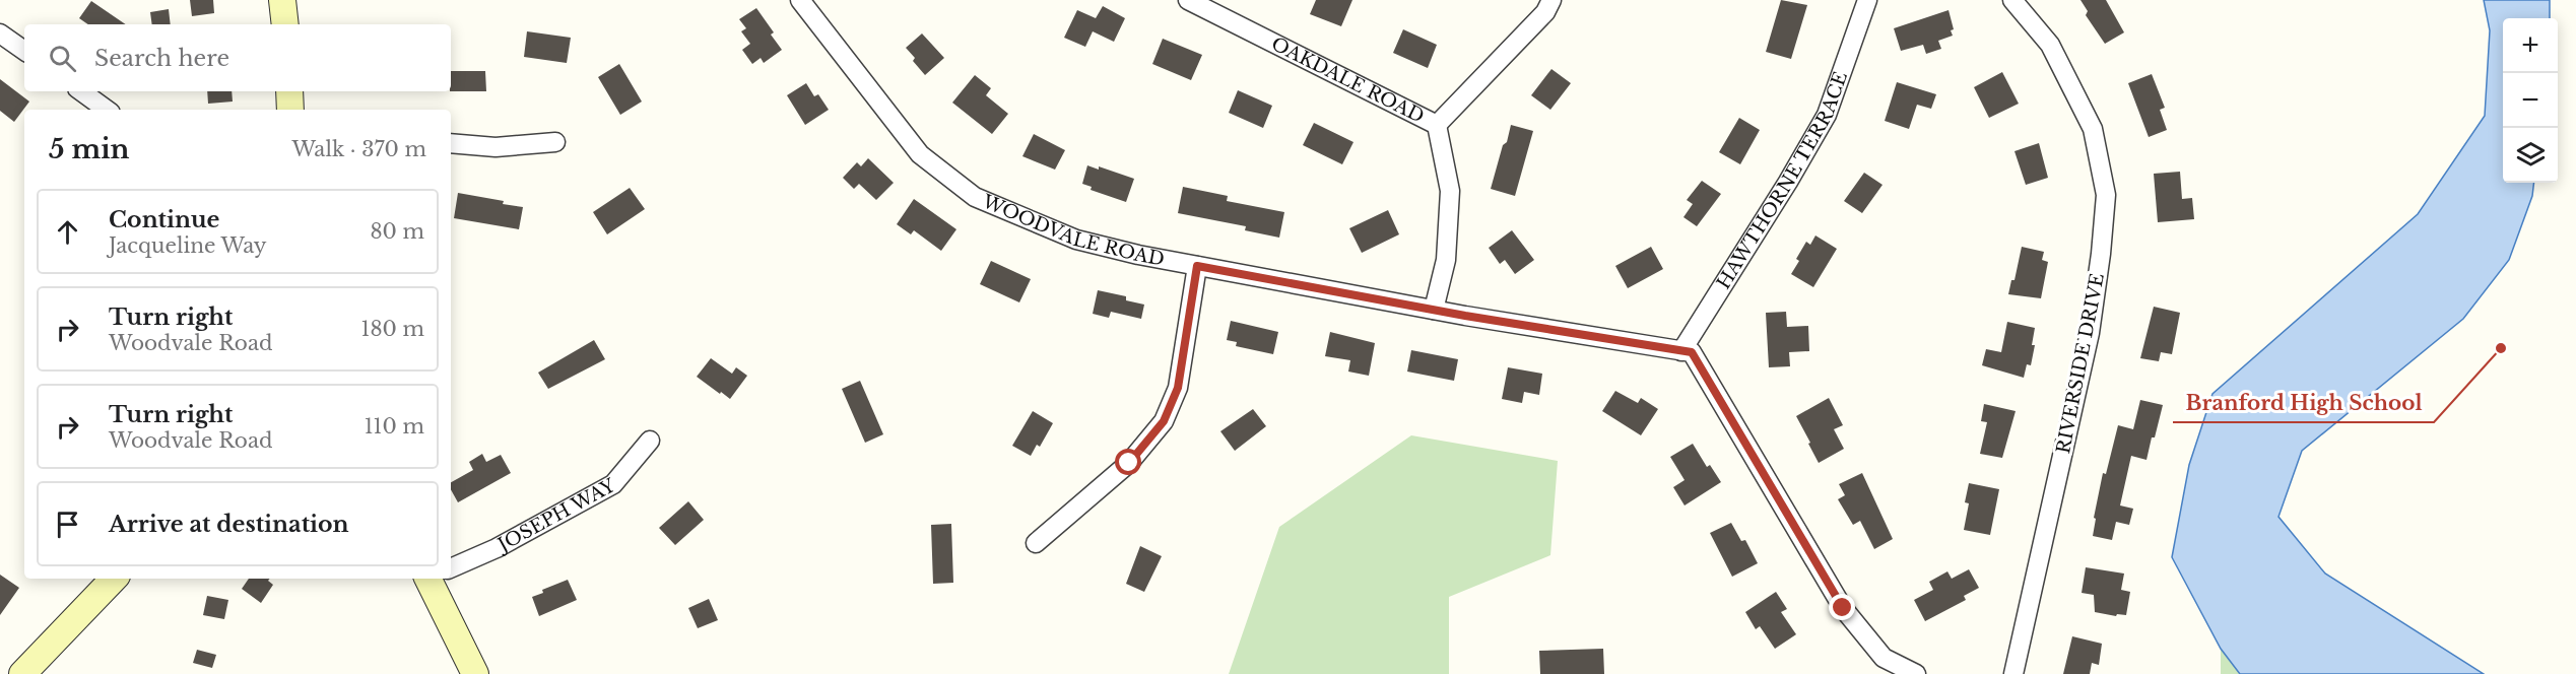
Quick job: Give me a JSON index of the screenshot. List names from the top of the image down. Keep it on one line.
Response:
{"streets":{"street":["OAKDALE ROAD","HAWTHORNE TERRACE","WOODVALE ROAD","RIVERSIDE DRIVE","JOSEPH WAY"]},"crossings":[["OAKDALE ROAD","WOODVALE ROAD"],["HAWTHORNE TERRACE","WOODVALE ROAD"]],"places":["Branford High School"],"page":{"map_buttons":["+","−"],"search":"Search here","heading":["5 min","Walk · 370 m"],"list":[["Continue","Jacqueline Way","80 m"],["Turn right","Woodvale Road","180 m"],["Turn right","Woodvale Road","110 m"],"Arrive at destination"]}}
